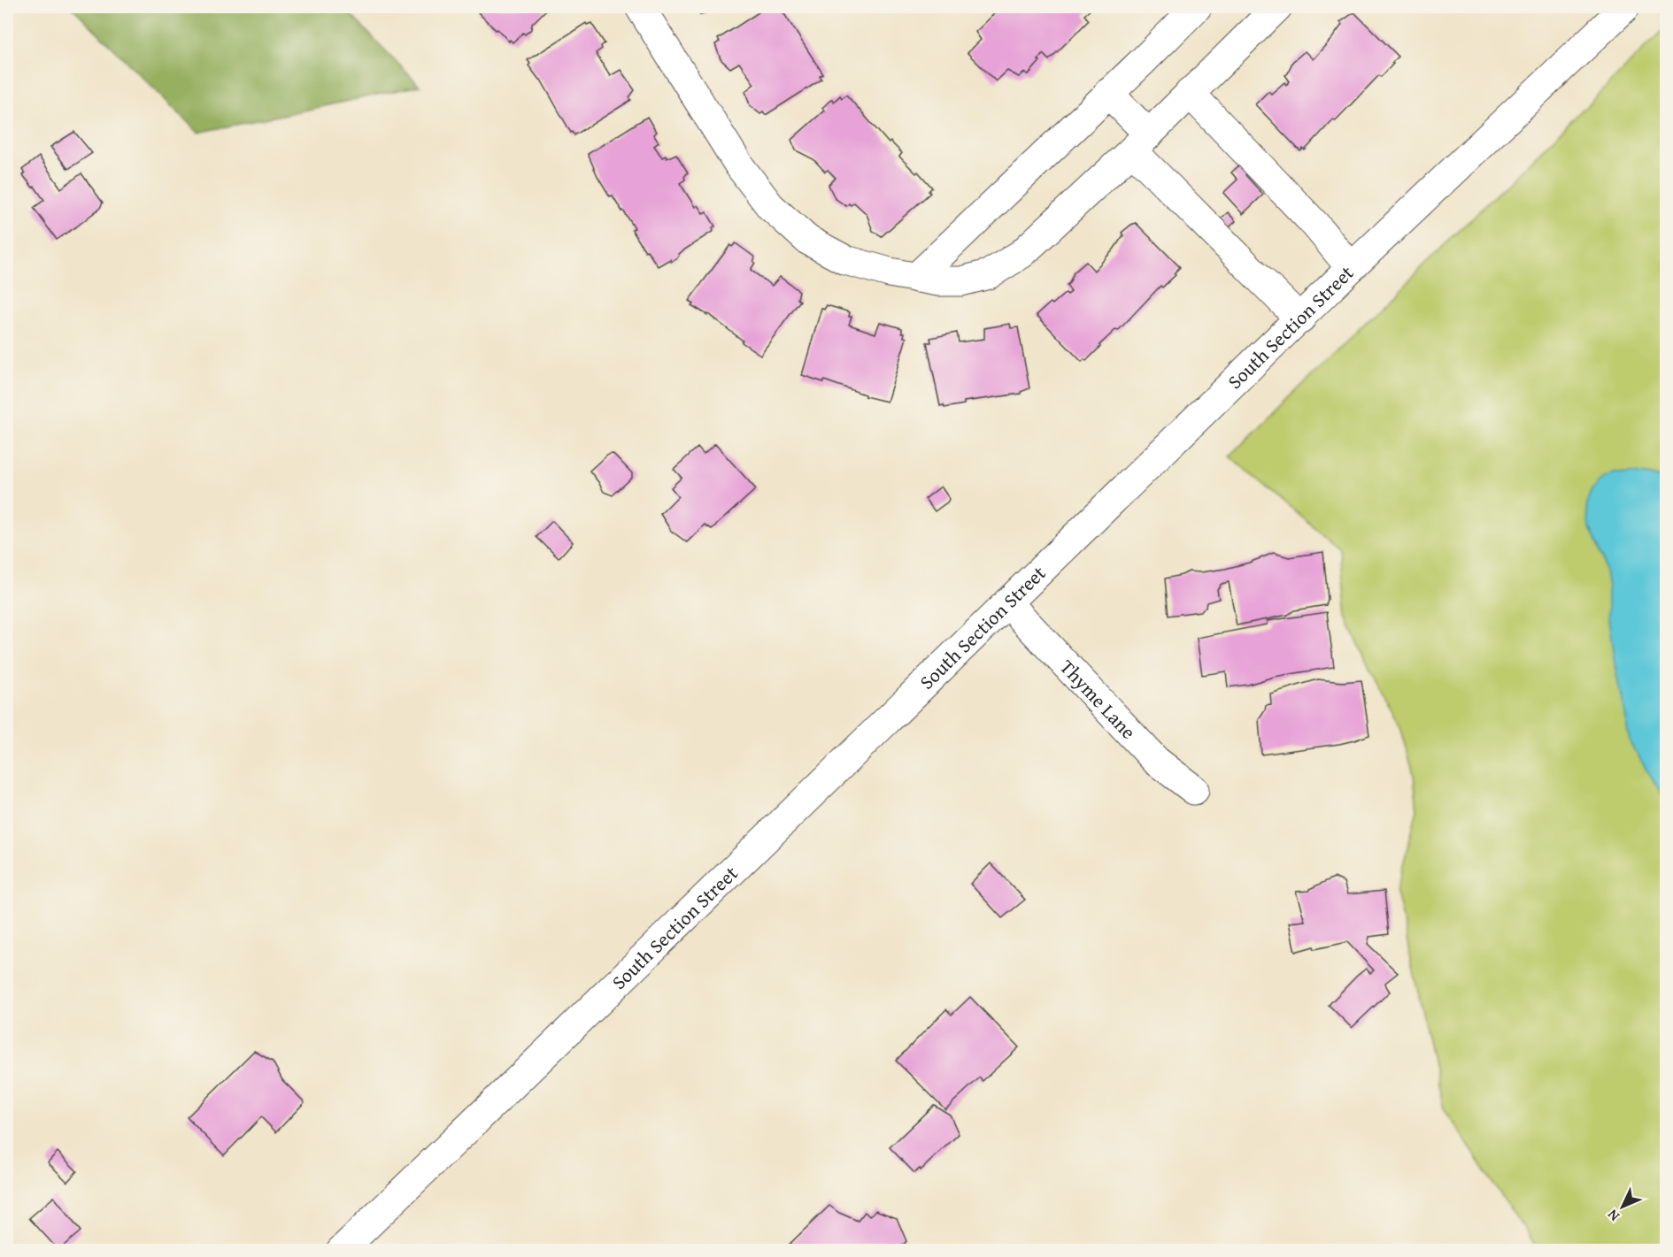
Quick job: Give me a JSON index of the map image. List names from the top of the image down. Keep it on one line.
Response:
{"streets":{"street":["South Section Street","Thyme Lane"]},"crossings":[["South Section Street","Thyme Lane"]],"north":"bottom left"}
